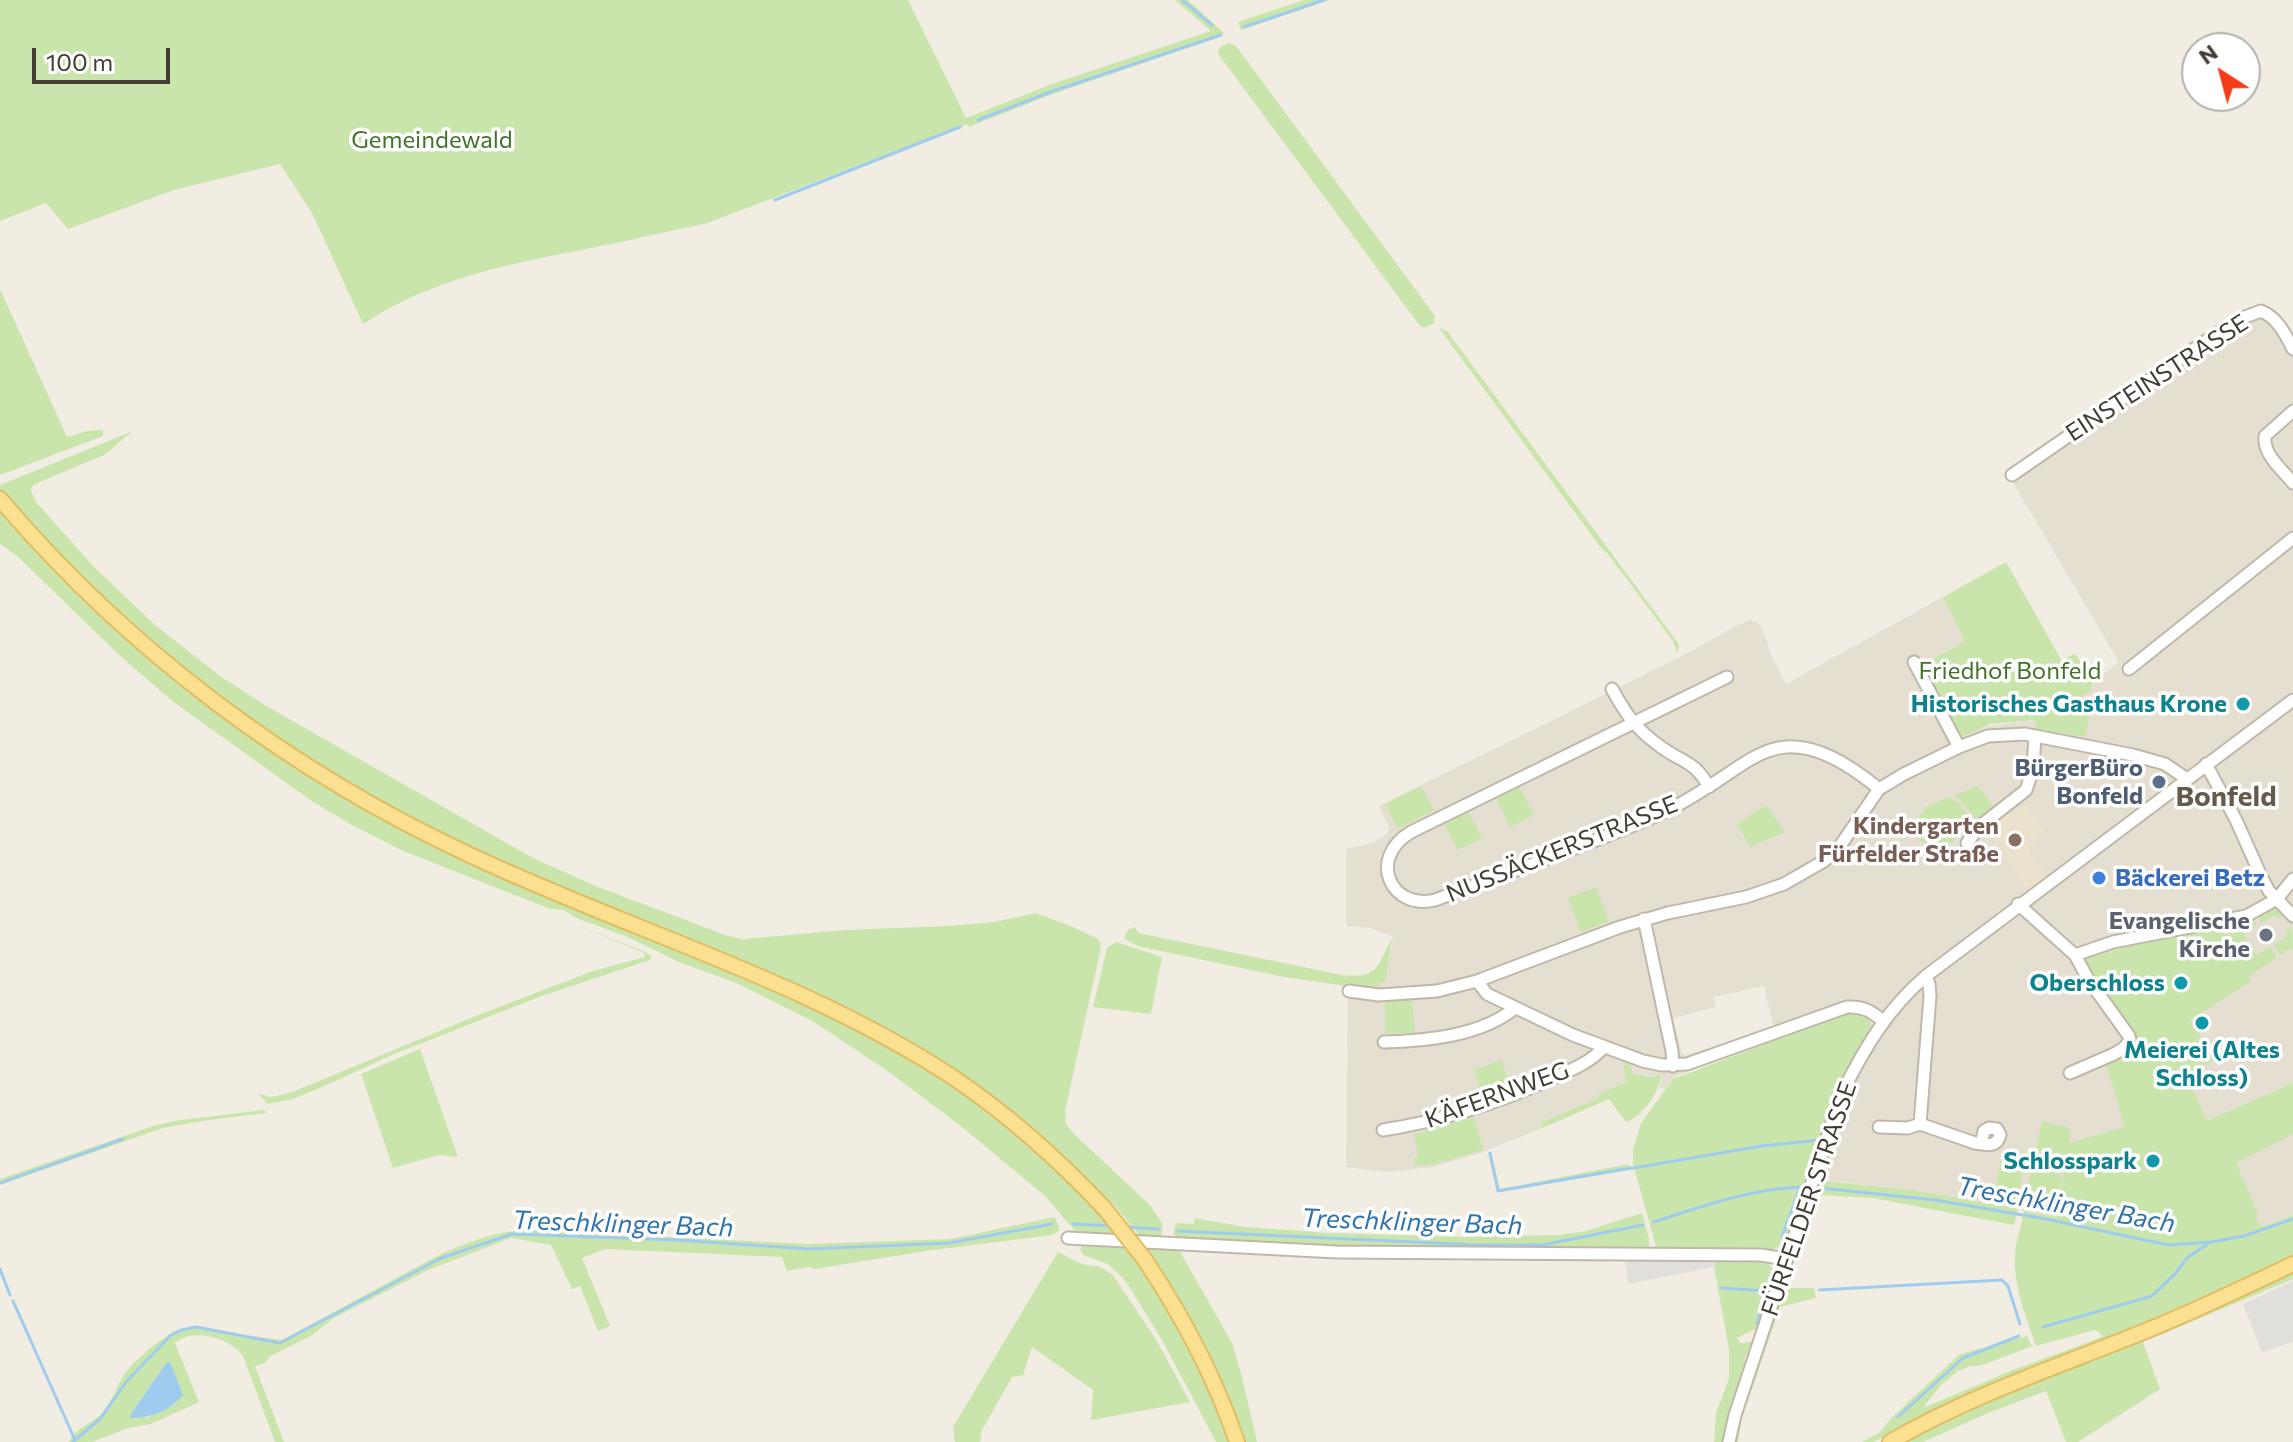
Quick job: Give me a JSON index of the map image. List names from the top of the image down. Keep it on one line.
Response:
{"streets":{"street":["EINSTEINSTRASSE","NUSSÄCKERSTRASSE","KÄFERNWEG","FÜRFELDER STRASSE"]},"districts":["Bonfeld"],"water":["Treschklinger Bach"],"parks":["Gemeindewald","Friedhof Bonfeld"],"places":["Historisches Gasthaus Krone","BürgerBüro Bonfeld","Kindergarten Fürfelder Straße","Bäckerei Betz","Evangelische Kirche","Oberschloss","Meierei (Altes Schloss)","Schlosspark"],"scale_bar":"100 m","north":"top left"}
